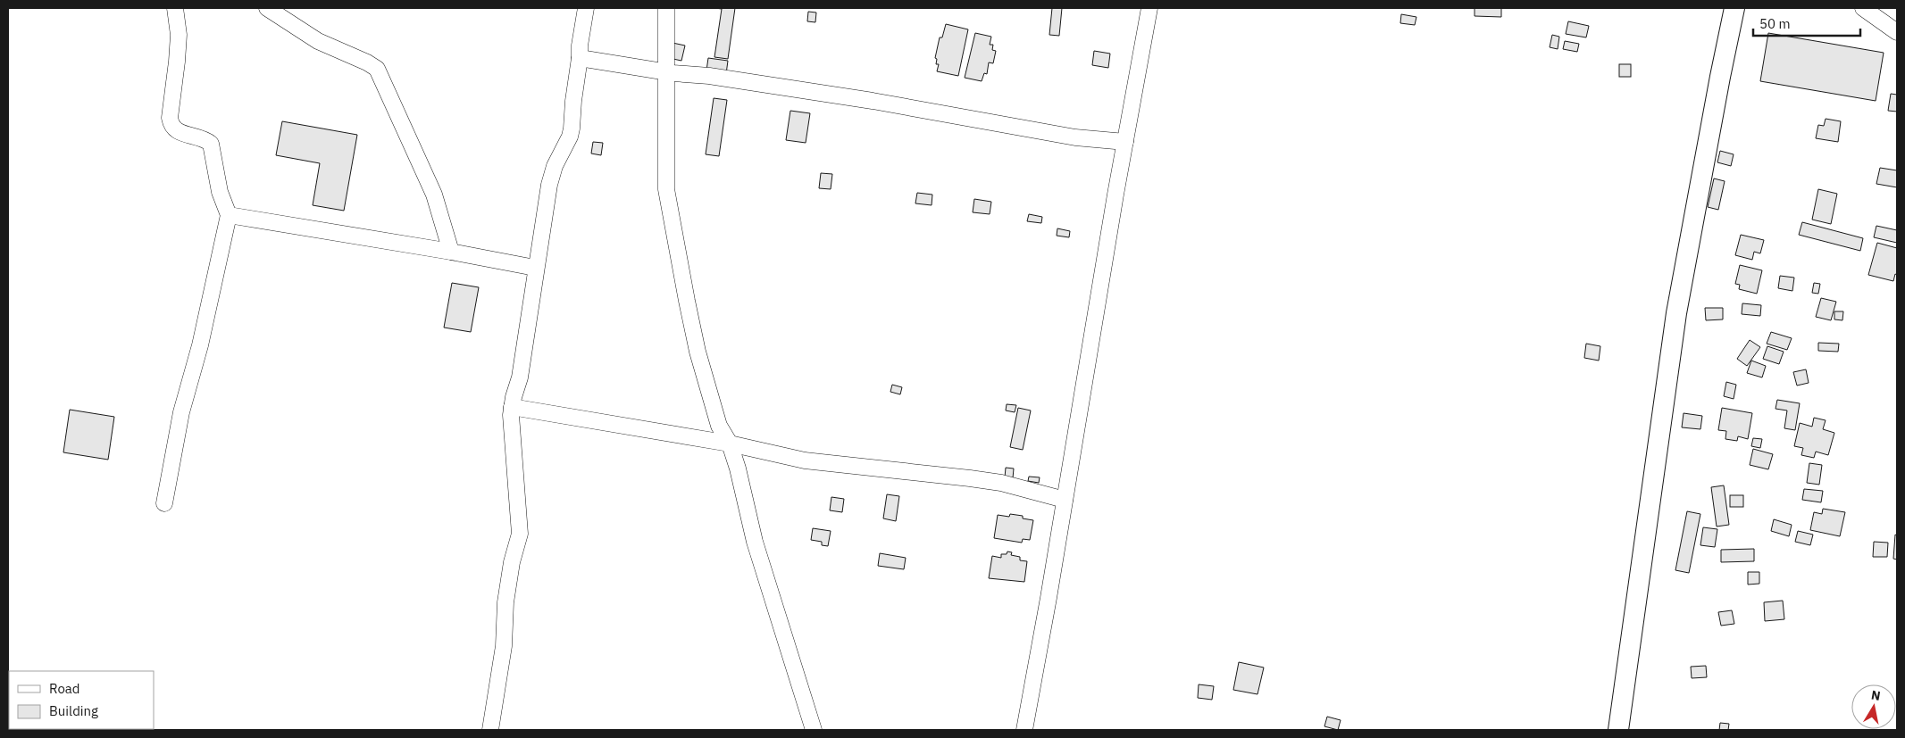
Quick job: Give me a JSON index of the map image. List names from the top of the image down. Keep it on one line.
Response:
{"legend":["Road","Building"],"scale_bar":"50 m","north":"top"}
